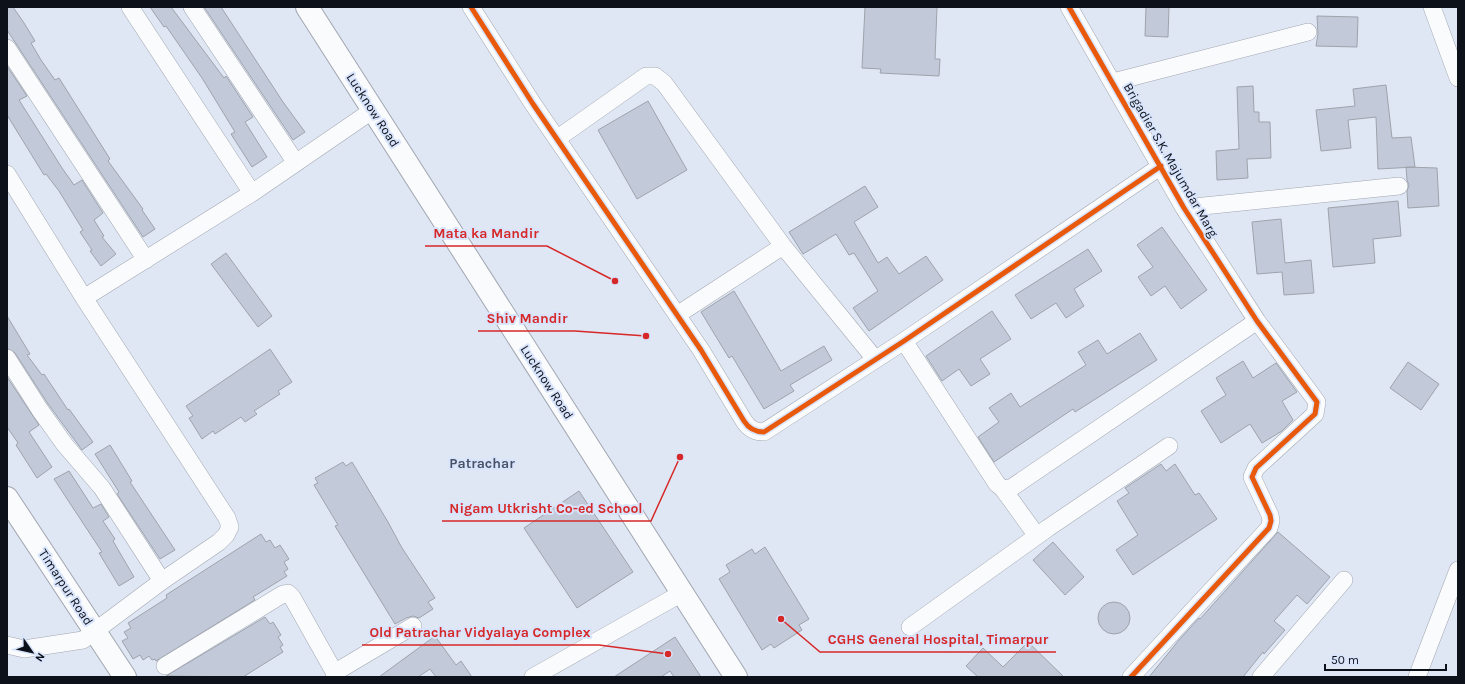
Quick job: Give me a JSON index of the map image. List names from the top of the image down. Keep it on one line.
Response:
{"streets":{"street":["Lucknow Road","Brigadier S.K. Majumdar Marg","Timarpur Road"]},"districts":["Patrachar"],"places":["Mata ka Mandir","Shiv Mandir","Nigam Utkrisht Co-ed School","CGHS General Hospital, Timarpur","Old Patrachar Vidyalaya Complex"],"scale_bar":"50 m","north":"bottom right"}
